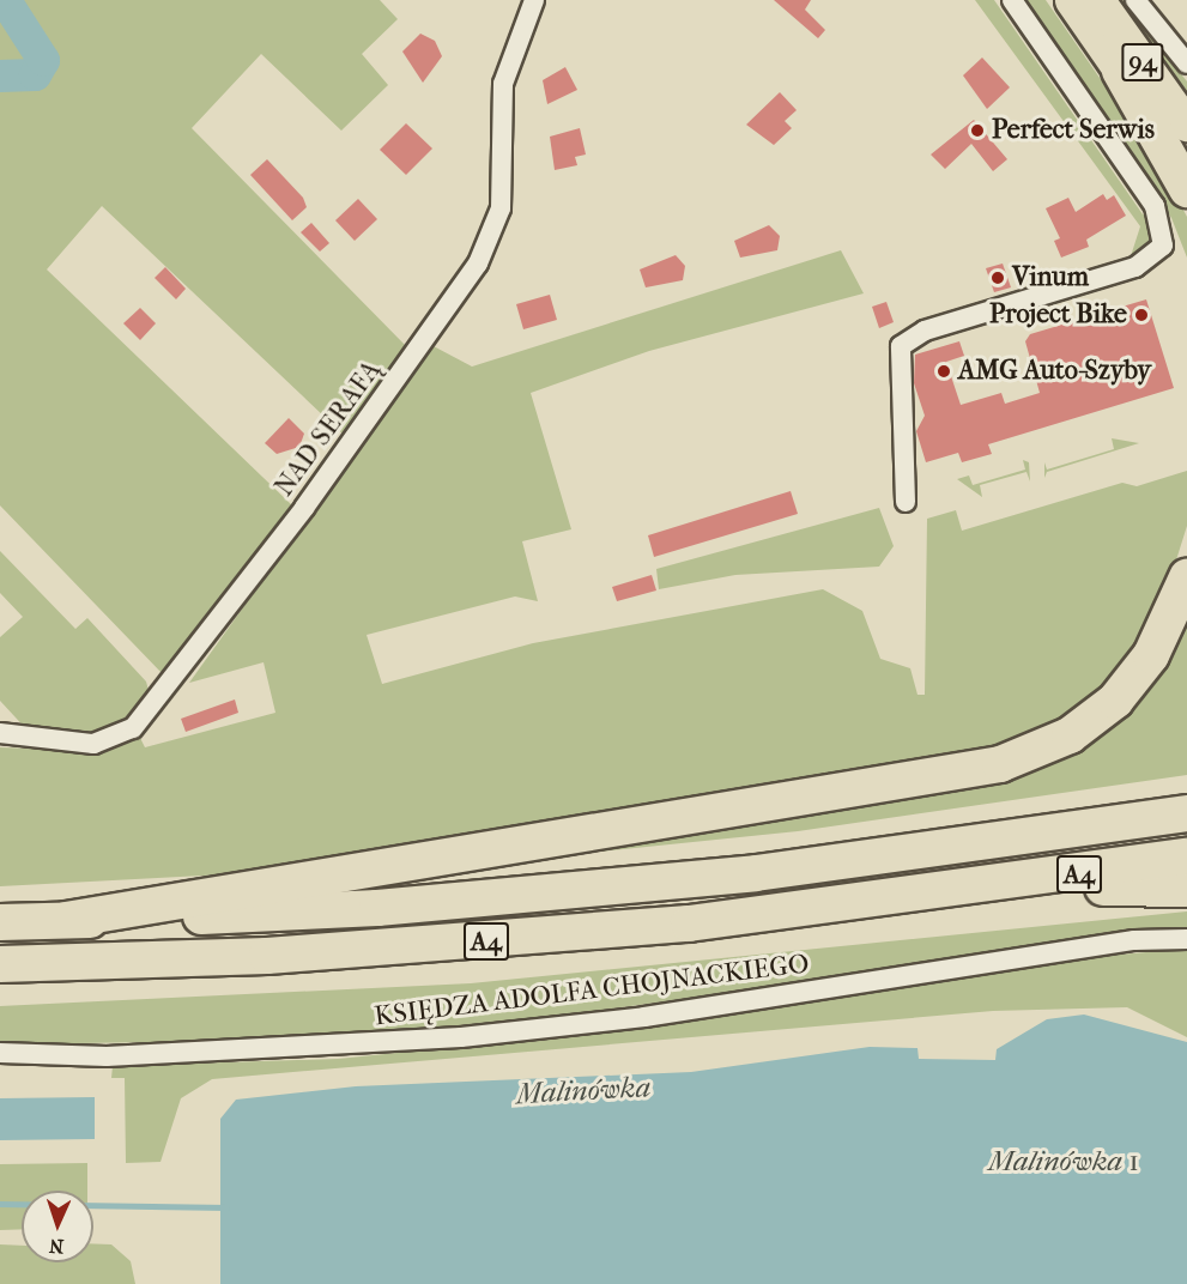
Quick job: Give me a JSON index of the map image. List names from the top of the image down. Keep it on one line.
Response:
{"streets":{"highway":["A4"],"main road":["94"],"street":["NAD SERAFĄ","KSIĘDZA ADOLFA CHOJNACKIEGO"]},"water":["Malinówka","Malinówka 1"],"places":["Perfect Serwis","Vinum","Project Bike","AMG Auto-Szyby"],"north":"bottom"}
